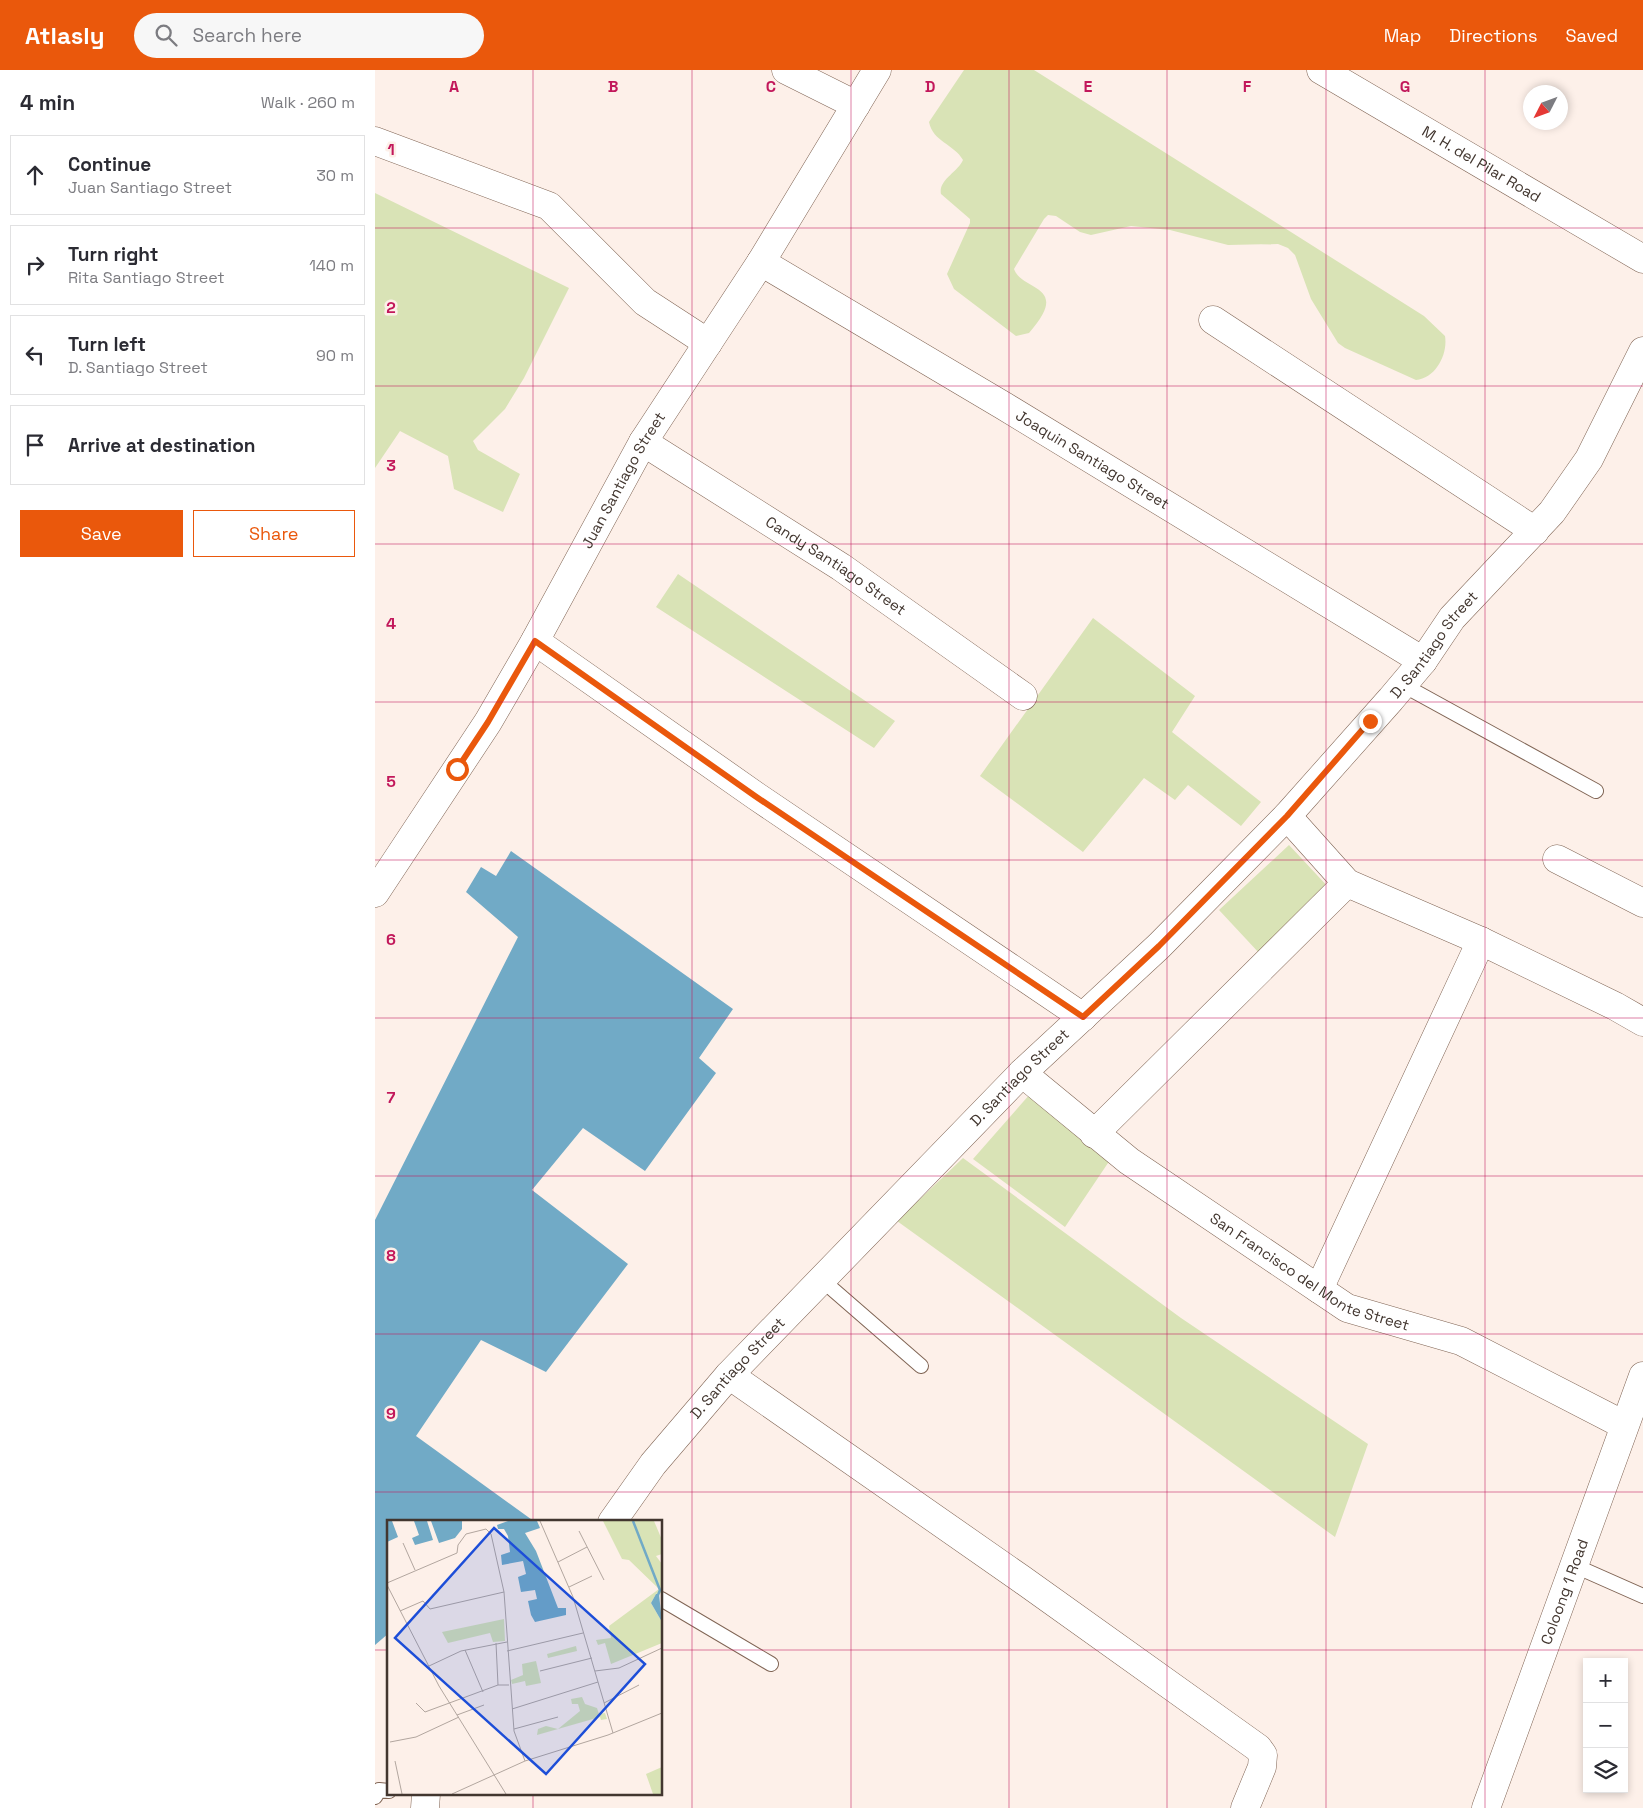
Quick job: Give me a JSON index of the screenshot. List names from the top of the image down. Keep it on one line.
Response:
{"streets":{"street":["M. H. del Pilar Road","Joaquin Santiago Street","Juan Santiago Street","Candy Santiago Street","D. Santiago Street","San Francisco del Monte Street","Coloong 1 Road"]},"crossings":[["Joaquin Santiago Street","Juan Santiago Street"],["Joaquin Santiago Street","D. Santiago Street"],["Juan Santiago Street","Candy Santiago Street"],["D. Santiago Street","San Francisco del Monte Street"],["San Francisco del Monte Street","Coloong 1 Road"]],"north":"bottom left","page":{"header":"Atlasly","search":"Search here","nav":["Map","Directions","Saved"],"heading":["4 min","Walk · 260 m"],"list":[["Continue","Juan Santiago Street","30 m"],["Turn right","Rita Santiago Street","140 m"],["Turn left","D. Santiago Street","90 m"],"Arrive at destination"],"buttons":["Save","Share"],"map_buttons":["+","−"]},"grid":{"columns":["A","B","C","D","E","F","G"],"rows":["1","2","3","4","5","6","7","8","9"]}}
